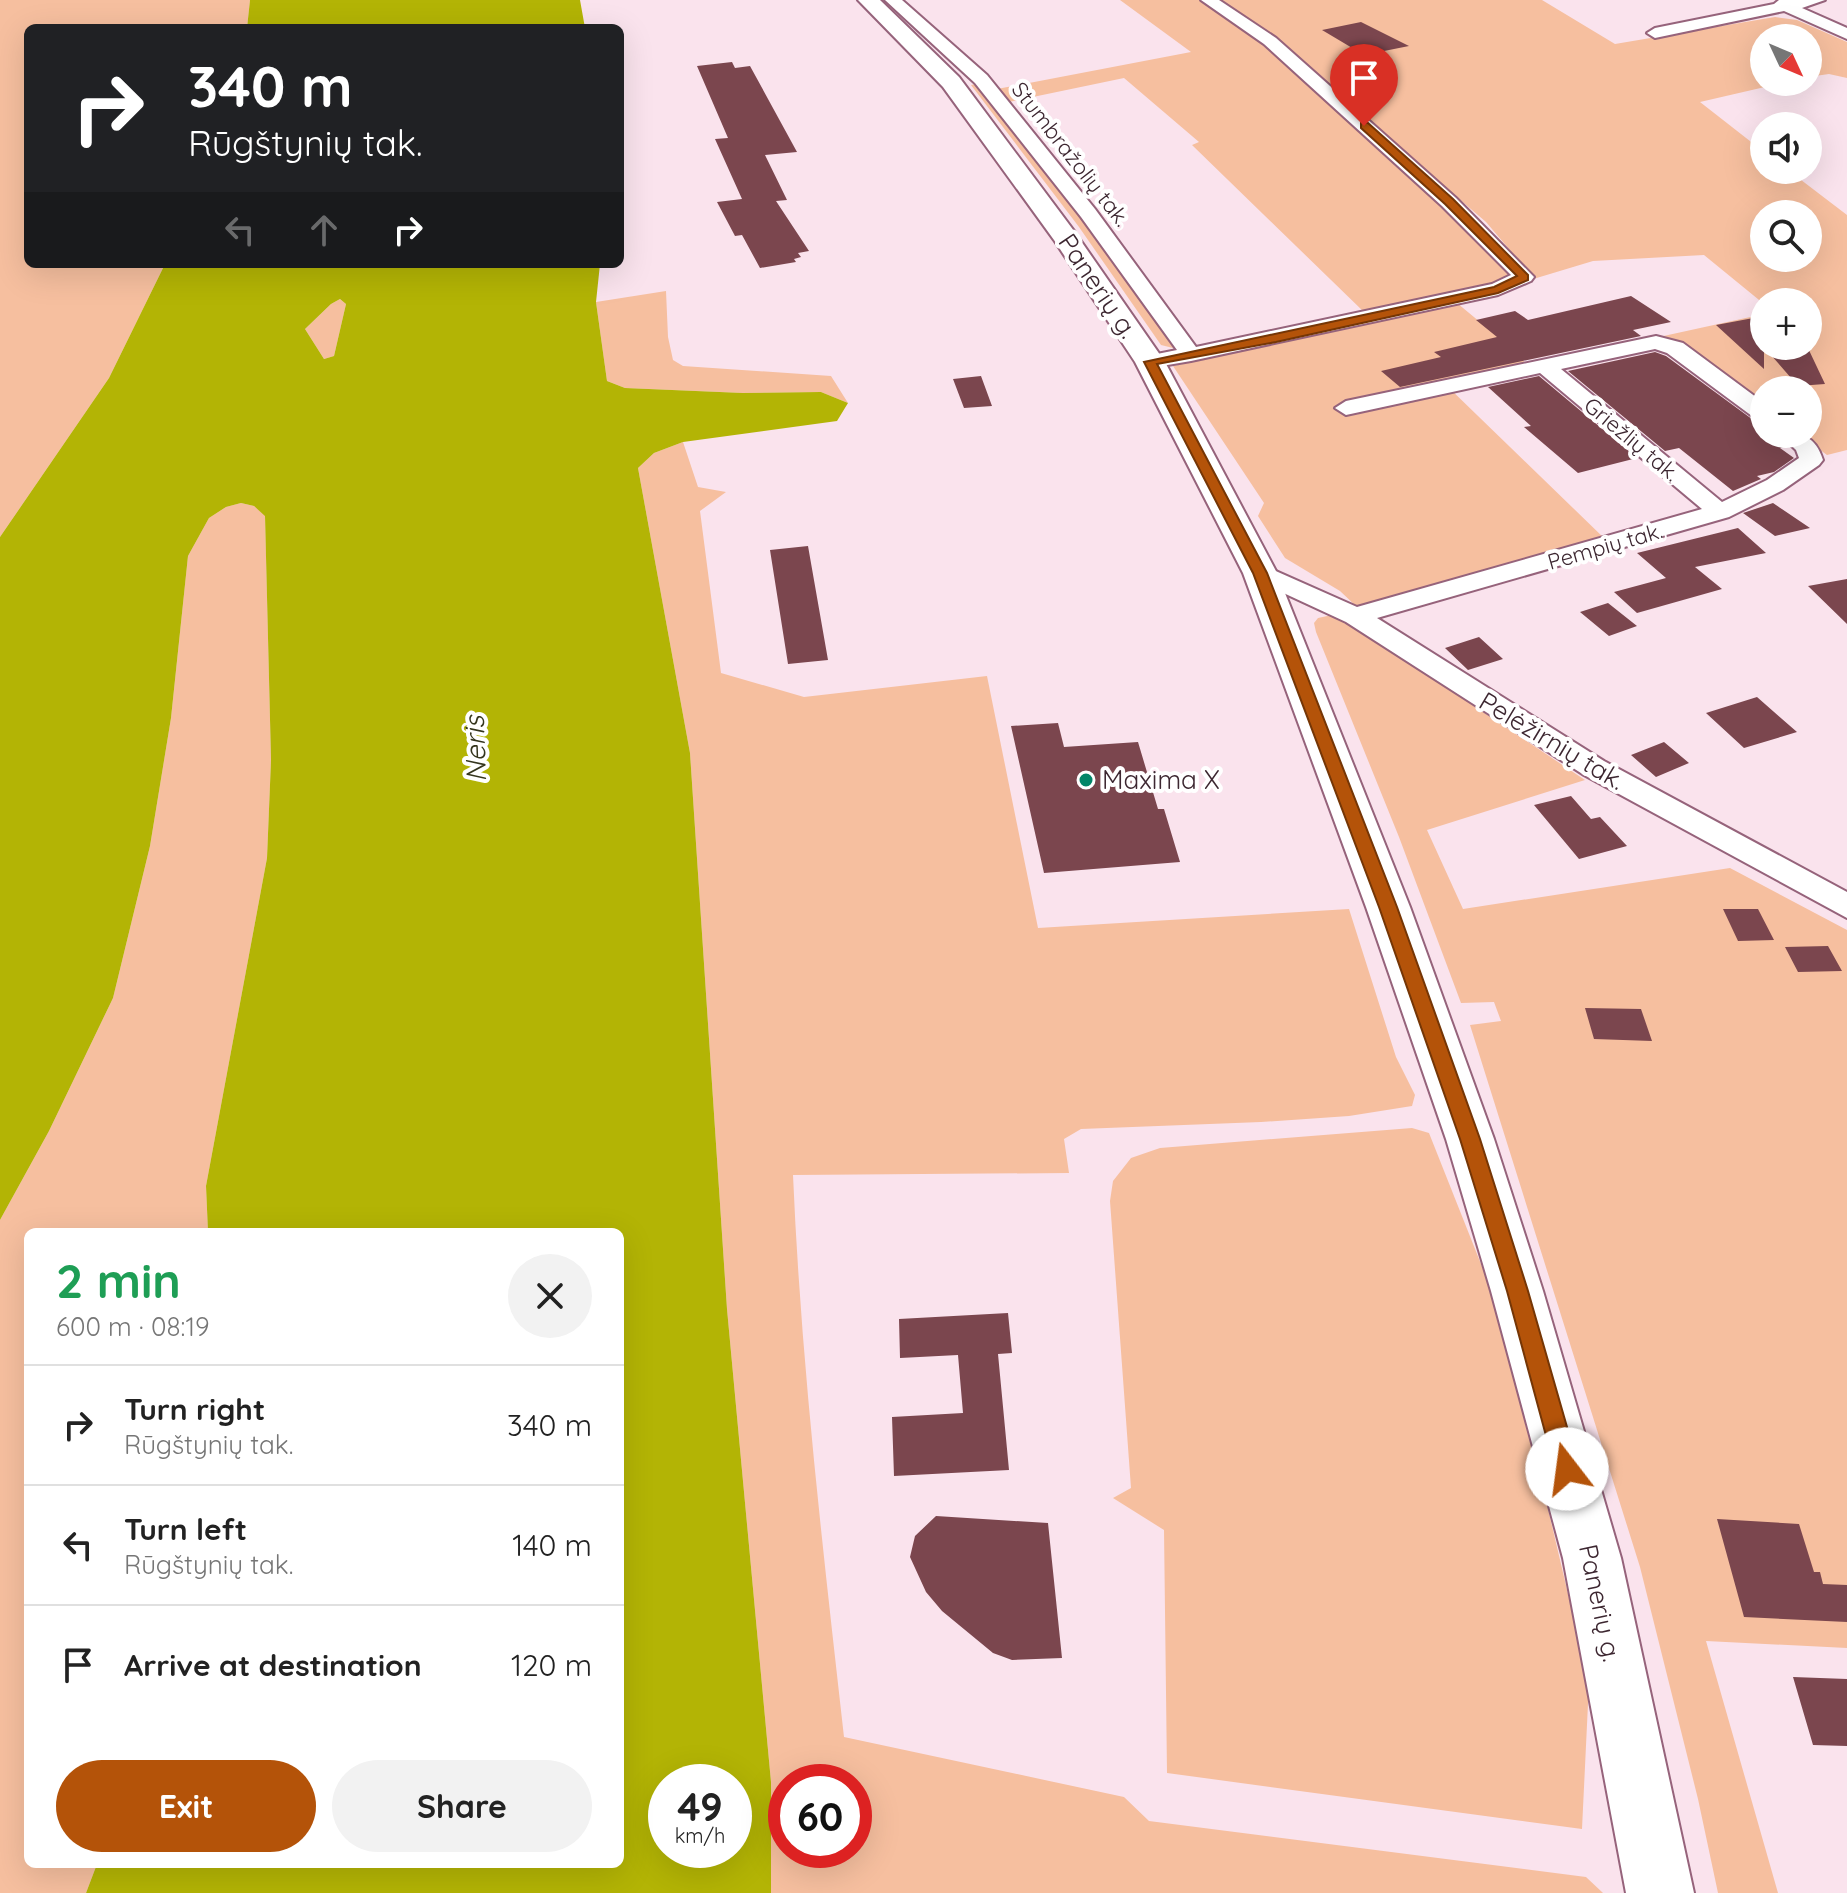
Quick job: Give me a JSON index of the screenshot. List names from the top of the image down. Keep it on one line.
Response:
{"streets":{"main road":["Panerių g."],"street":["Stumbražolių tak.","Griežlių tak.","Pempių tak.","Pelėžirnių tak."]},"crossings":[["Panerių g.","Pelėžirnių tak."],["Griežlių tak.","Pempių tak."],["Pempių tak.","Pelėžirnių tak."]],"water":["Neris"],"places":["Maxima X"],"north":"bottom right","page":{"map_buttons":["+","−"],"turn":["340 m","Rūgštynių tak."],"heading":["2 min","600 m · 08:19"],"list":[{"name":"Turn right","note":"Rūgštynių tak.","value":"340 m"},{"name":"Turn left","note":"Rūgštynių tak.","value":"140 m"},{"name":"Arrive at destination","value":"120 m"}],"buttons":["Exit","Share"],"speed":"49 km/h","limit":"60"}}
